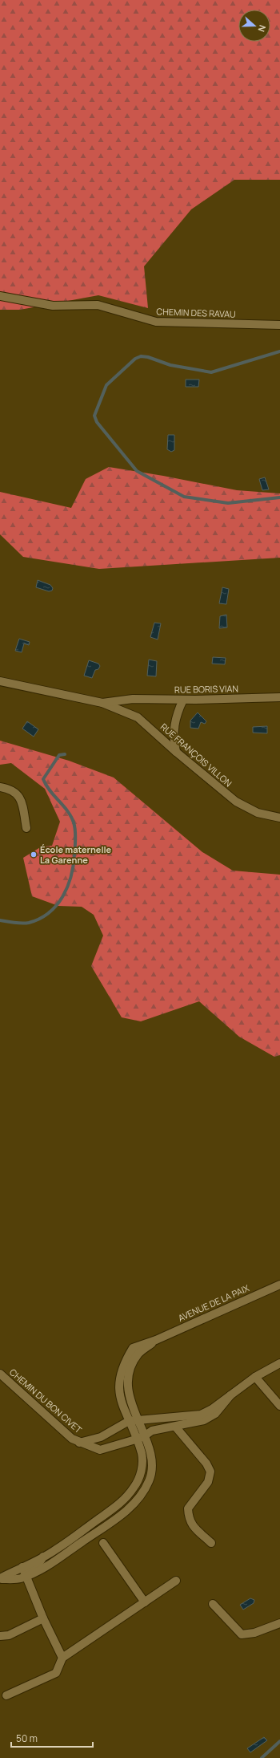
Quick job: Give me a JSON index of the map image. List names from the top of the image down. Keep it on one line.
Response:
{"streets":{"street":["CHEMIN DES RAVAU","RUE BORIS VIAN","RUE FRANÇOIS VILLON","AVENUE DE LA PAIX","CHEMIN DU BON CIVET"]},"crossings":[["RUE BORIS VIAN","RUE FRANÇOIS VILLON"],["AVENUE DE LA PAIX","CHEMIN DU BON CIVET"]],"places":["École maternelle La Garenne"],"scale_bar":"50 m","north":"right"}
